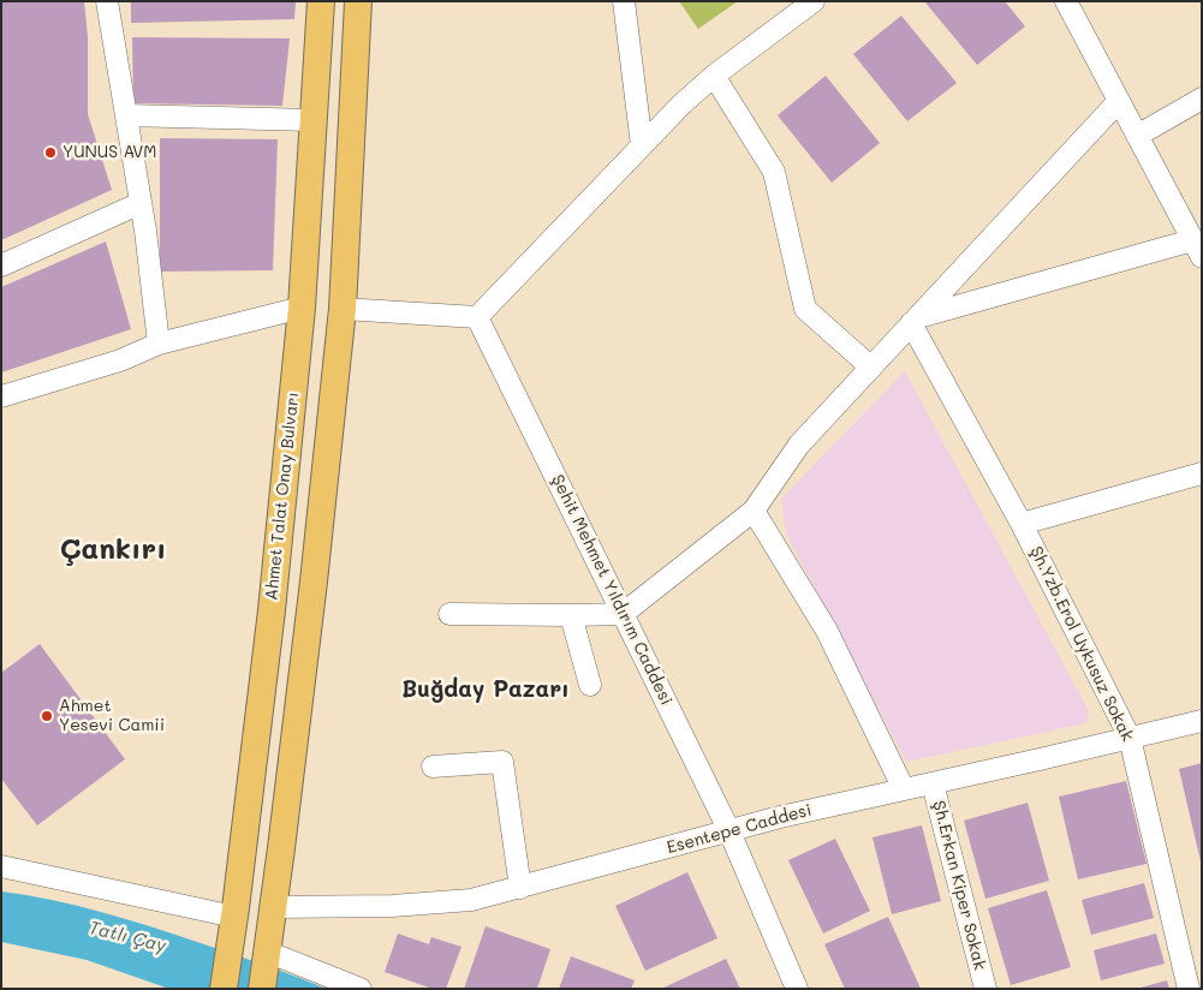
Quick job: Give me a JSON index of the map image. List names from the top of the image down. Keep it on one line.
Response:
{"streets":{"main road":["Ahmet Talat Onay Bulvarı"],"street":["Şehit Mehmet Yıldırım Caddesi","Şh.Yzb.Erol Uykusuz Sokak","Esentepe Caddesi","Şh.Erkan Kiper Sokak"]},"crossings":[["Şehit Mehmet Yıldırım Caddesi","Esentepe Caddesi"],["Şh.Yzb.Erol Uykusuz Sokak","Esentepe Caddesi"],["Esentepe Caddesi","Şh.Erkan Kiper Sokak"]],"districts":["Çankırı","Buğday Pazarı"],"water":["Tatlı Çay"],"places":["YUNUS AVM","Ahmet Yesevi Camii"]}
